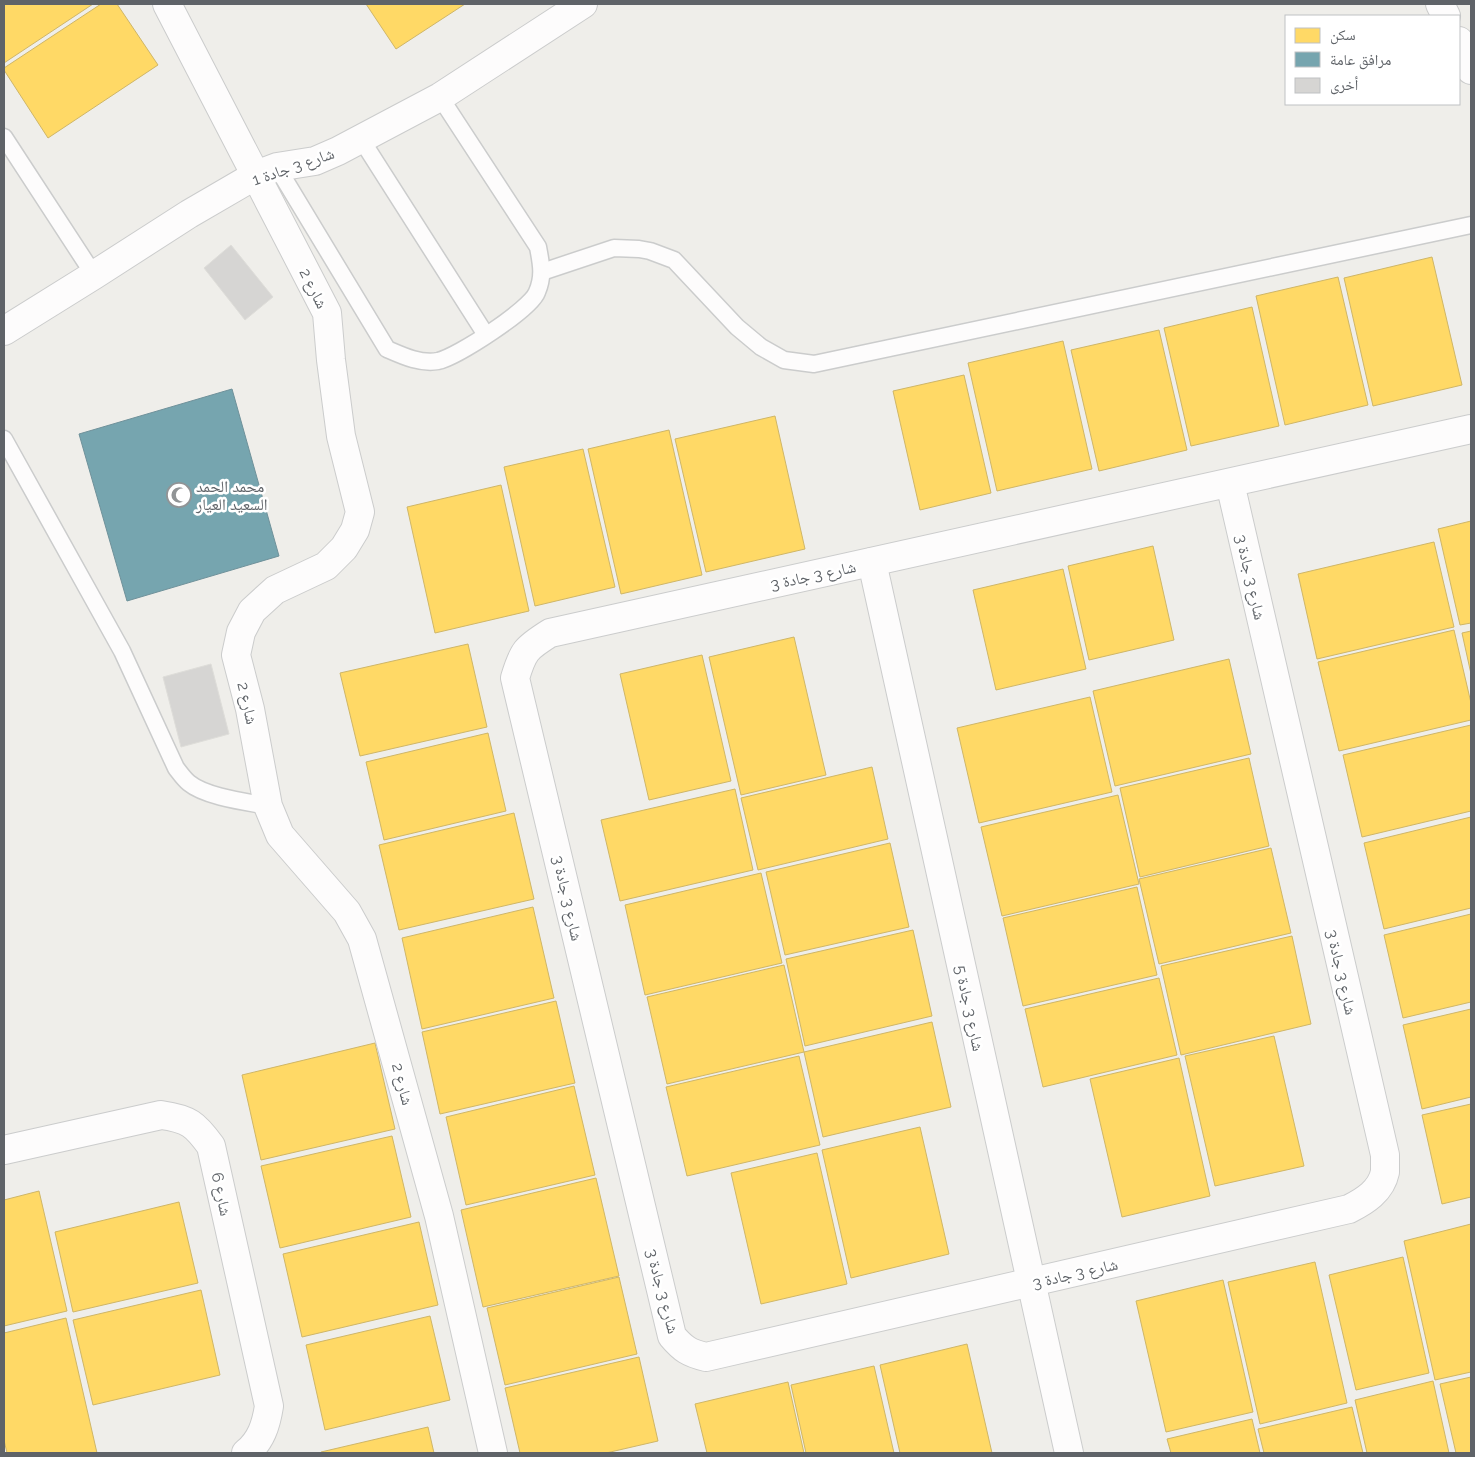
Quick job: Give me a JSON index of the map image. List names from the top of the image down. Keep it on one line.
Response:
{"streets":{"street":["شارع 3 جادة 1","شارع 2","شارع 3 جادة 3","شارع 3 جادة 5","شارع 6"]},"crossings":[["شارع 3 جادة 1","شارع 2"],["شارع 3 جادة 3","شارع 3 جادة 5"]],"places":{"mosque":["محمد الحمد السعيد العيار"]},"legend":["سكن","مرافق عامة","أخرى"]}
